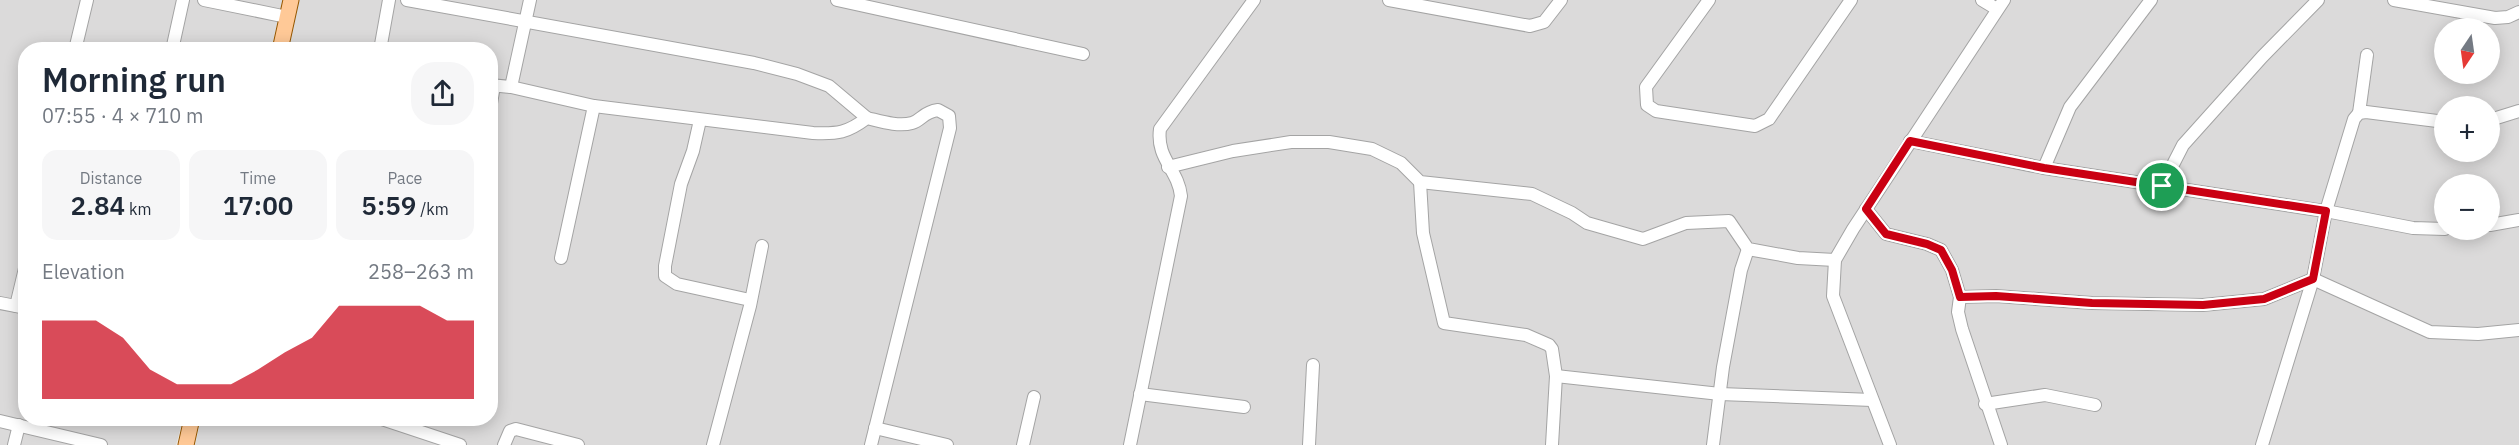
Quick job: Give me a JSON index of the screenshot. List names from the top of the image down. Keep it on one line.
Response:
{"north":"bottom","page":{"map_buttons":["+","−"],"heading":["Morning run","07:55 · 4 × 710 m"],"stats":[["Distance","2.84 km"],["Time","17:00"],["Pace","5:59 /km"]],"chart":["Elevation","258–263 m"]}}
